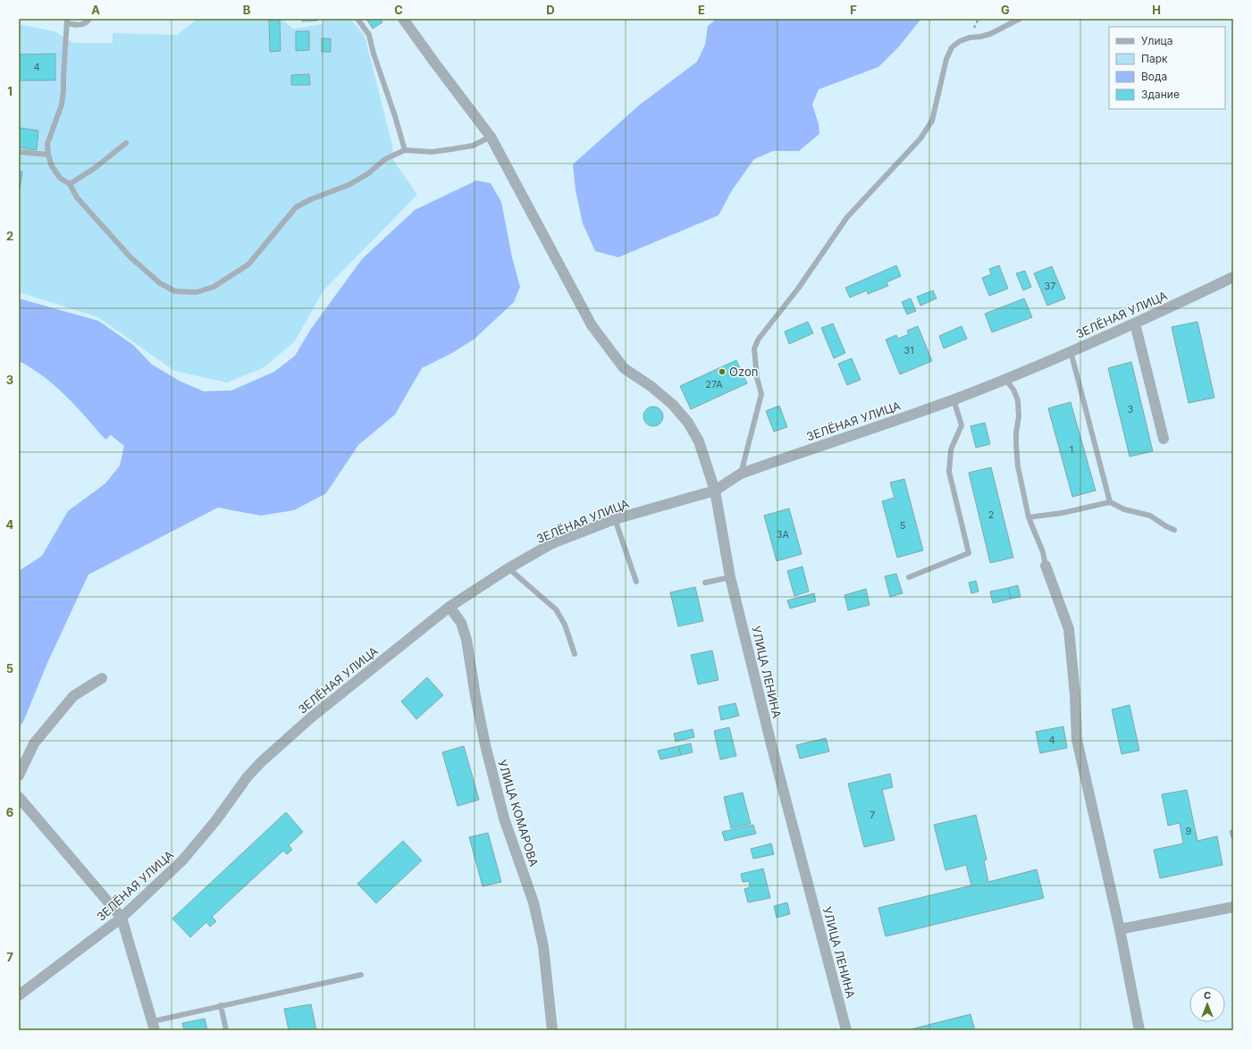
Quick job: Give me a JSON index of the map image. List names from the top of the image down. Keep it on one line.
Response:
{"streets":{"street":["ЗЕЛЁНАЯ УЛИЦА","УЛИЦА ЛЕНИНА","УЛИЦА КОМАРОВА"]},"crossings":[["ЗЕЛЁНАЯ УЛИЦА","УЛИЦА ЛЕНИНА"],["ЗЕЛЁНАЯ УЛИЦА","УЛИЦА КОМАРОВА"]],"places":["Ozon"],"house_numbers":["4","37","31","27А","3","1","2","5","3А","4","7","9"],"legend":["Улица","Парк","Вода","Здание"],"north":"top","grid":{"columns":["A","B","C","D","E","F","G","H"],"rows":["1","2","3","4","5","6","7"]}}
